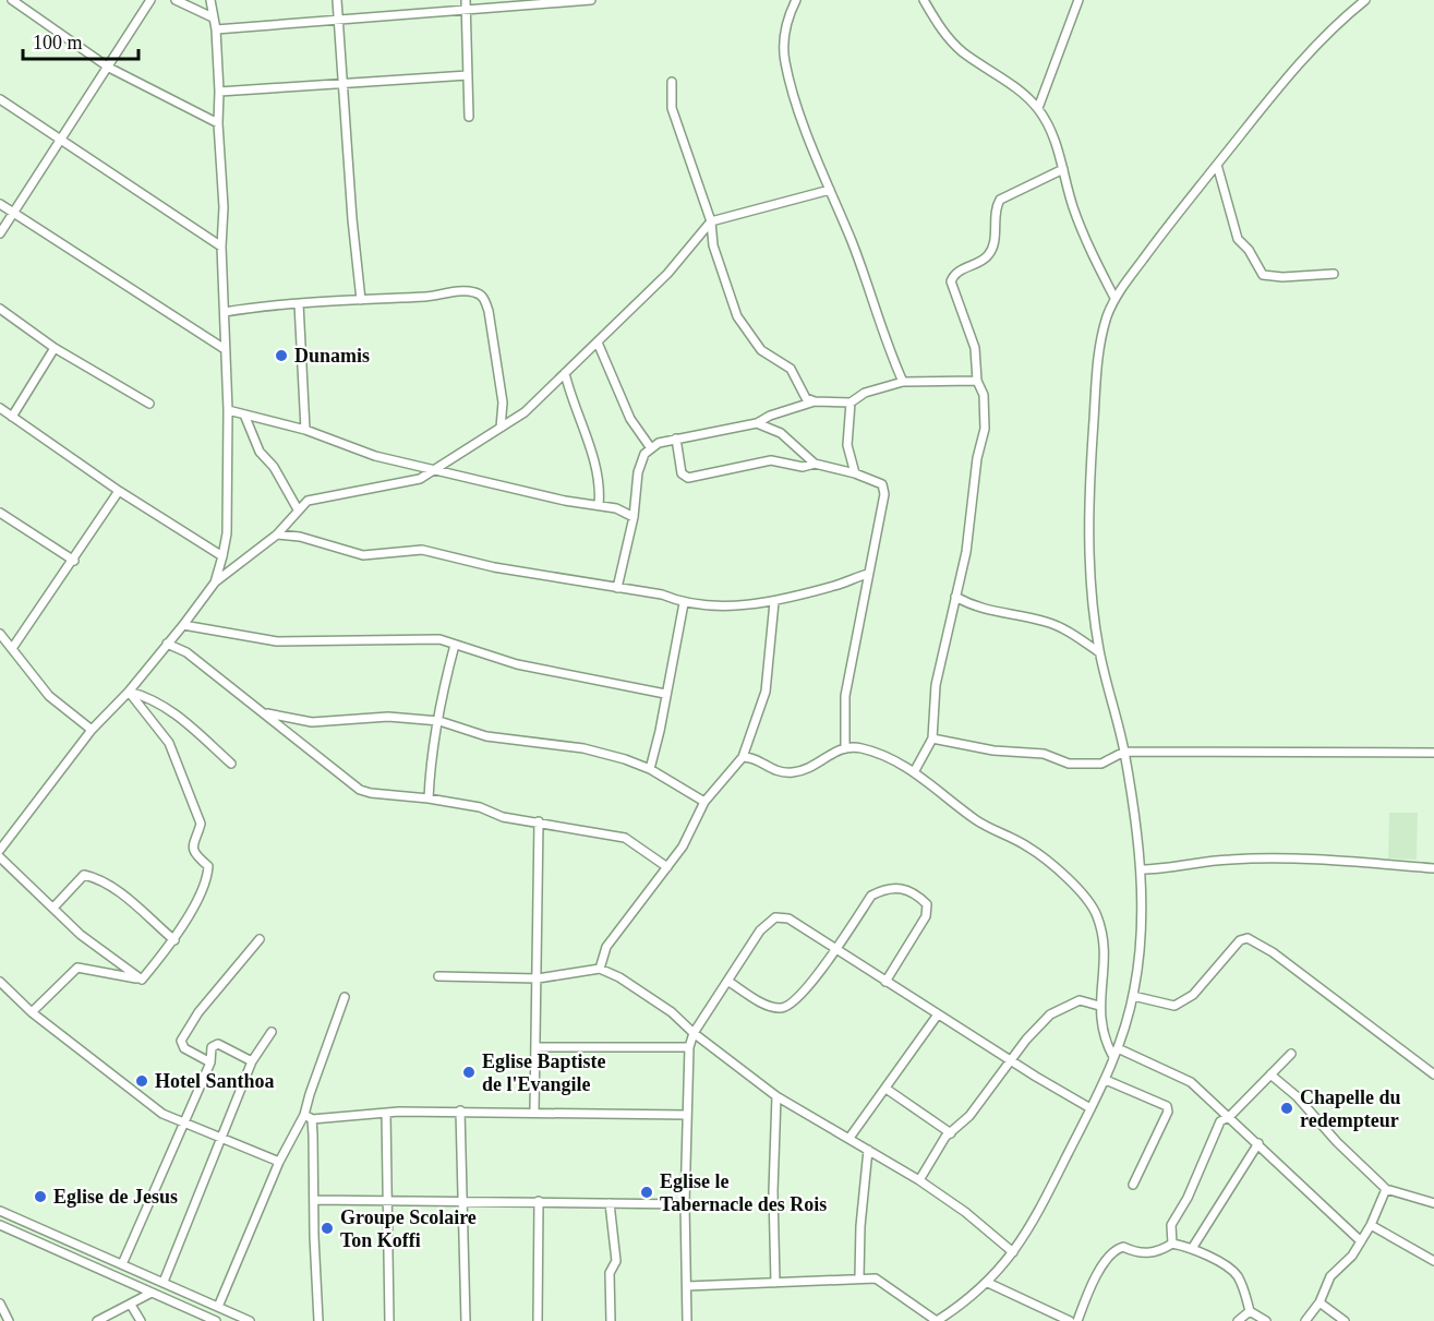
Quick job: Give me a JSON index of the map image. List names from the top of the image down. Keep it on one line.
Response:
{"places":["Dunamis","Eglise Baptiste de l'Evangile","Hotel Santhoa","Chapelle du redempteur","Eglise le Tabernacle des Rois","Eglise de Jesus","Groupe Scolaire Ton Koffi"],"scale_bar":"100 m"}
